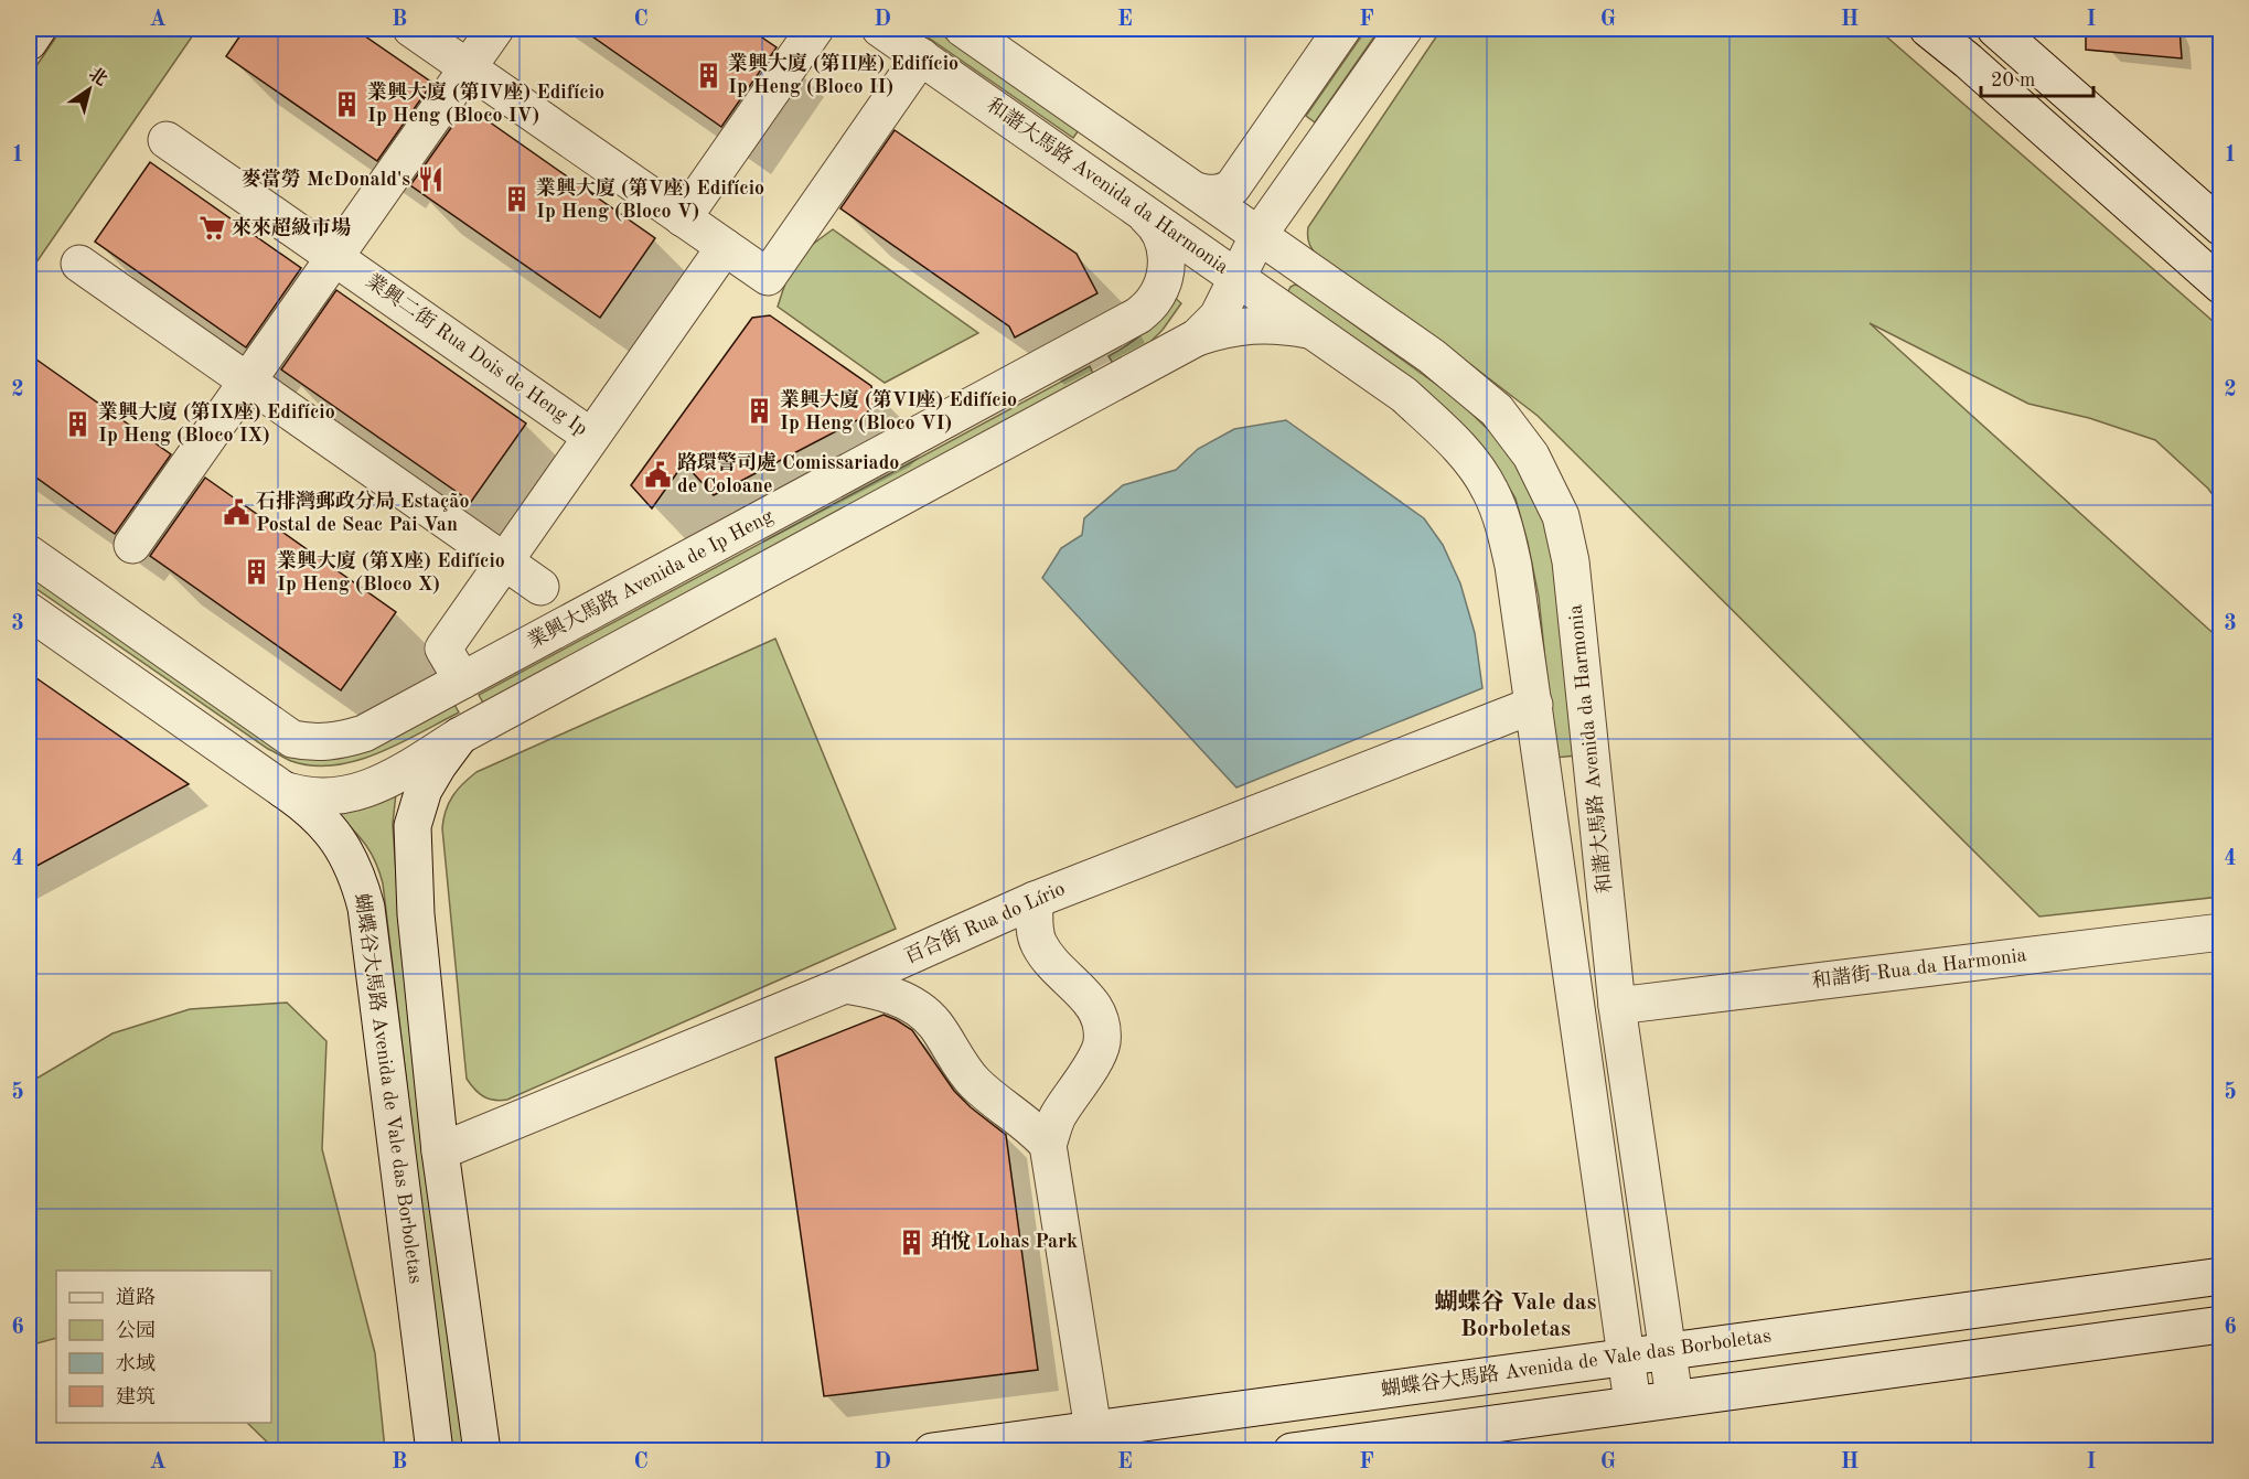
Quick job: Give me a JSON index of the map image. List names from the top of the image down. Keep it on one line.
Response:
{"streets":{"street":["和諧大馬路 Avenida da Harmonia","業興二街 Rua Dois de Heng Ip","業興大馬路 Avenida de Ip Heng","百合街 Rua do Lírio","和諧街 Rua da Harmonia","蝴蝶谷大馬路 Avenida de Vale das Borboletas"]},"crossings":[["和諧大馬路 Avenida da Harmonia","業興大馬路 Avenida de Ip Heng"],["和諧大馬路 Avenida da Harmonia","百合街 Rua do Lírio"],["和諧大馬路 Avenida da Harmonia","和諧街 Rua da Harmonia"],["和諧大馬路 Avenida da Harmonia","蝴蝶谷大馬路 Avenida de Vale das Borboletas"]],"districts":["蝴蝶谷 Vale das Borboletas"],"places":{"building":["業興大廈 (第II座) Edifício Ip Heng (Bloco II)","業興大廈 (第IV座) Edifício Ip Heng (Bloco IV)","業興大廈 (第V座) Edifício Ip Heng (Bloco V)","業興大廈 (第VI座) Edifício Ip Heng (Bloco VI)","業興大廈 (第IX座) Edifício Ip Heng (Bloco IX)","業興大廈 (第X座) Edifício Ip Heng (Bloco X)","珀悅 Lohas Park"],"restaurant":["麥當勞 McDonald's"],"supermarket":["來來超級市場"],"public building":["路環警司處 Comissariado de Coloane","石排灣郵政分局 Estação Postal de Seac Pai Van"]},"legend":["道路","公园","水域","建筑"],"scale_bar":"20 m","north":"top right","grid":{"columns":["A","B","C","D","E","F","G","H","I"],"rows":["1","2","3","4","5","6"]}}
